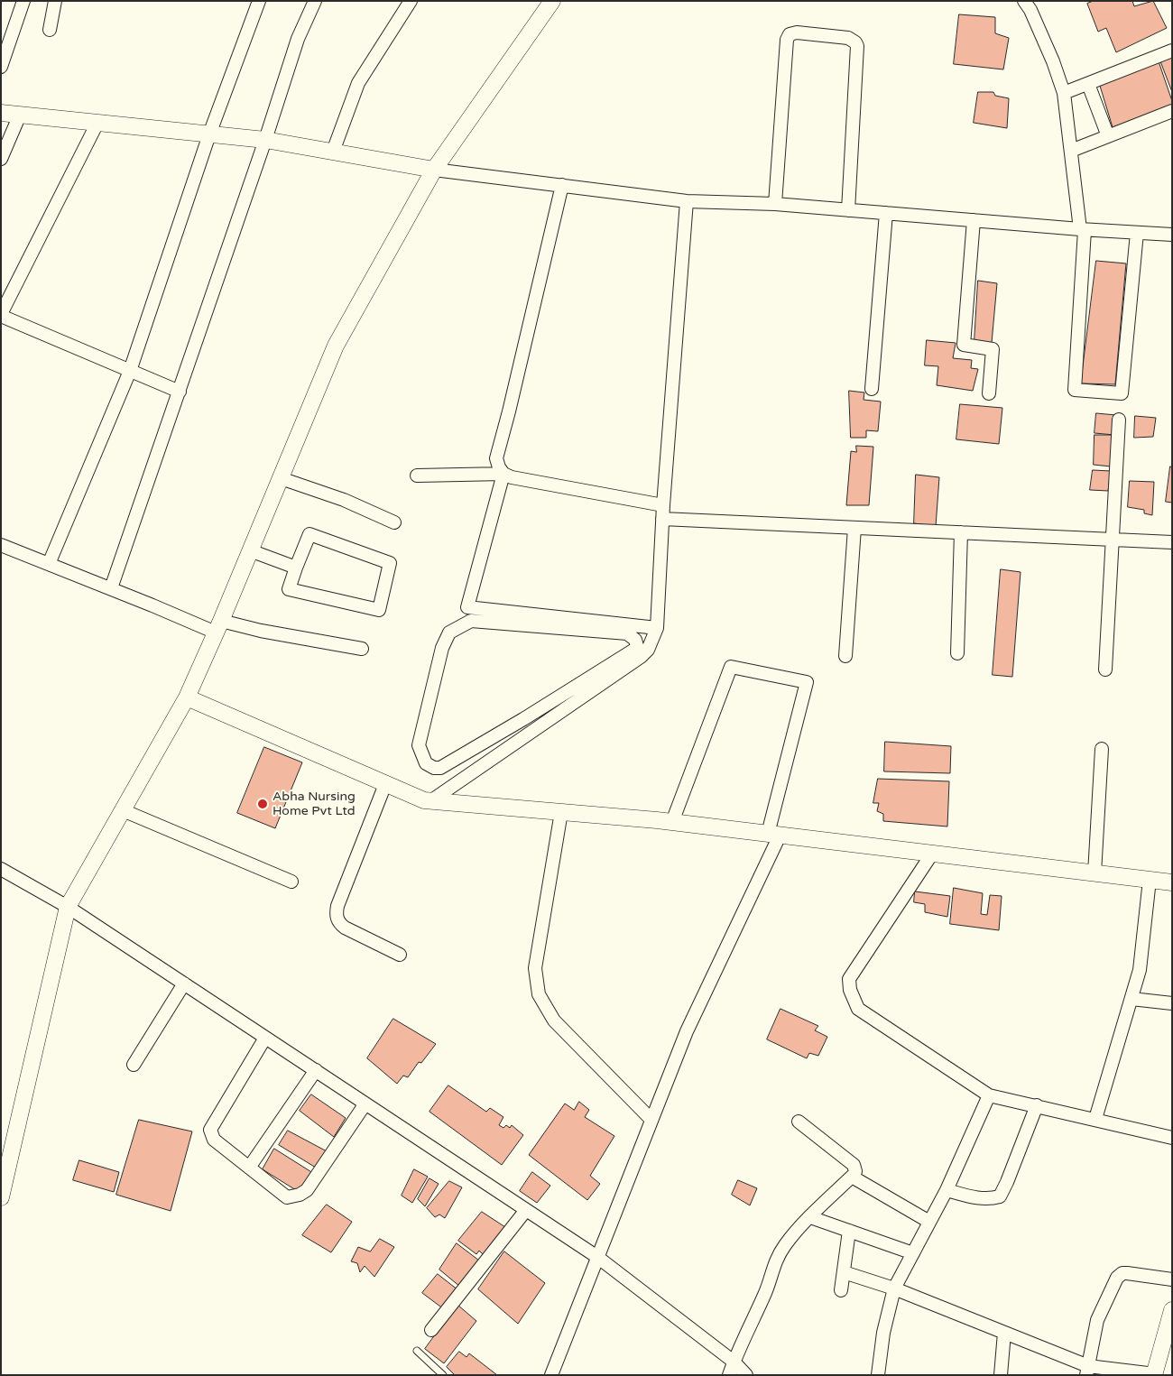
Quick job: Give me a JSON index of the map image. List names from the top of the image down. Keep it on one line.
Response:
{"places":["Abha Nursing Home Pvt Ltd"]}
